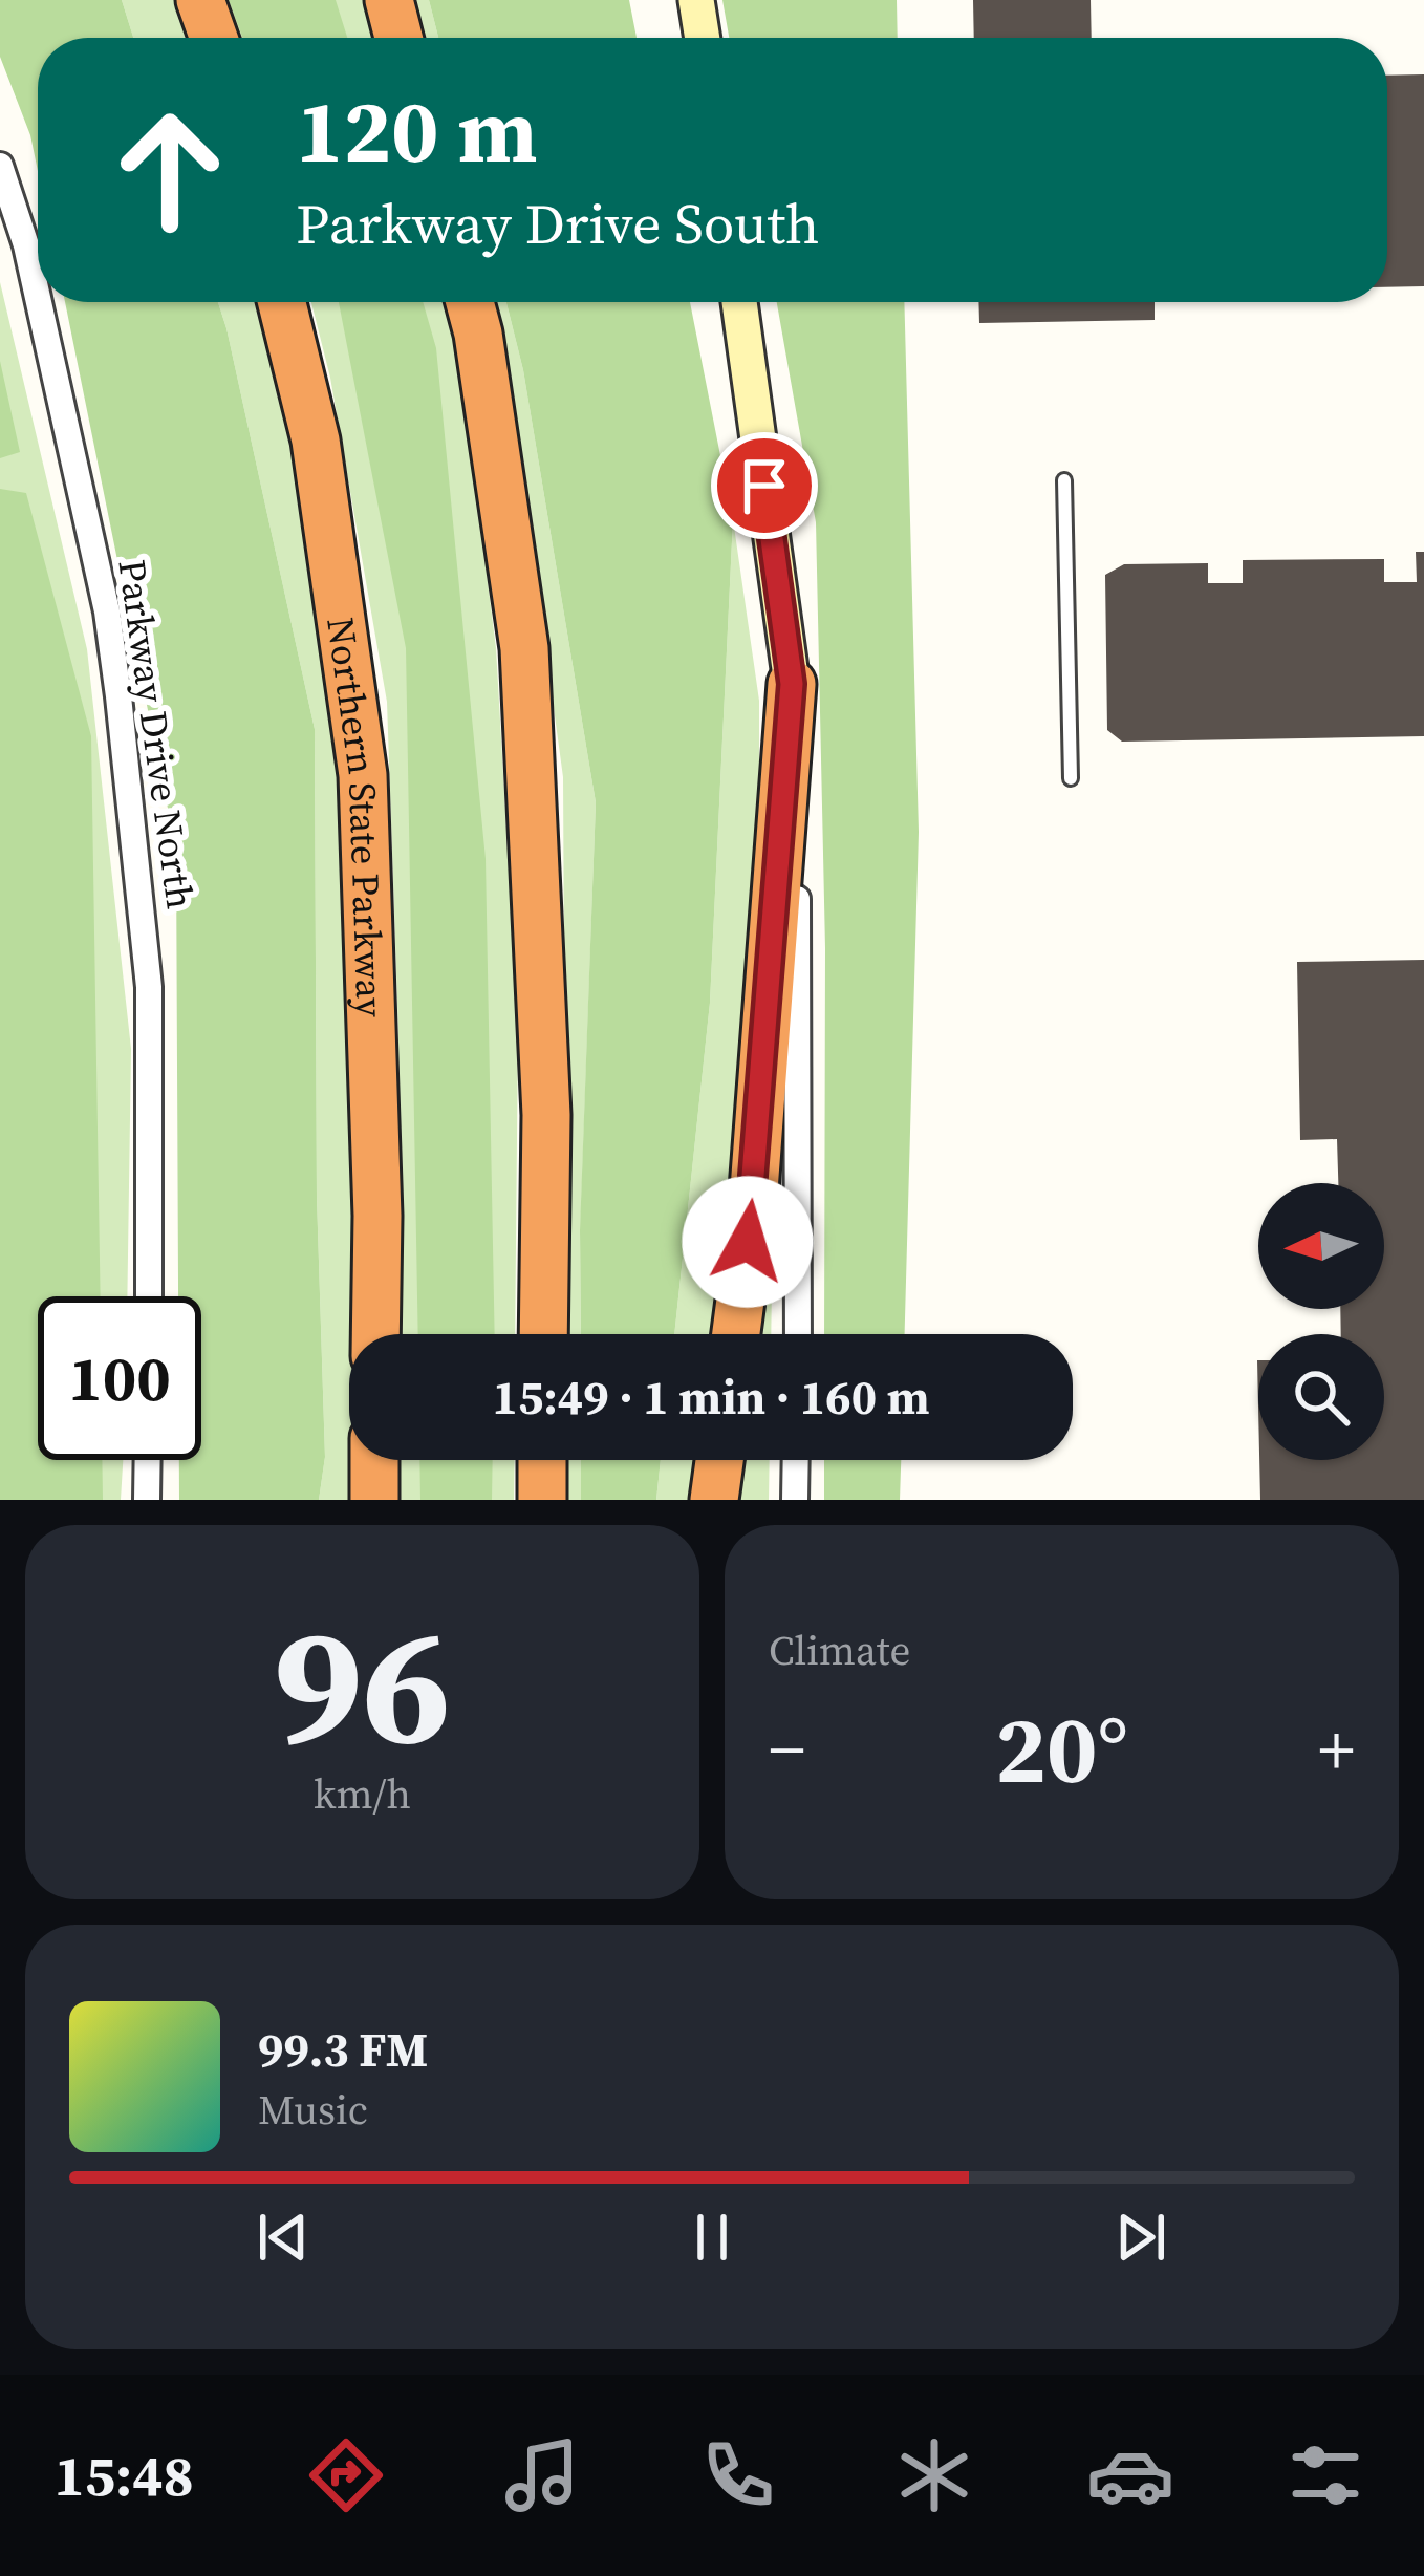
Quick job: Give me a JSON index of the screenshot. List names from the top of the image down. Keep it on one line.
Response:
{"streets":{"highway":["Northern State Parkway"],"street":["Parkway Drive North"]},"north":"left","page":{"turn":["120 m","Parkway Drive South"],"limit":"100","trip":"15:49 · 1 min · 160 m","tile":[["96","km/h"],"Climate"],"heat":["−","20°","+"],"song":["99.3 FM","Music"],"tabs":"15:48"}}
